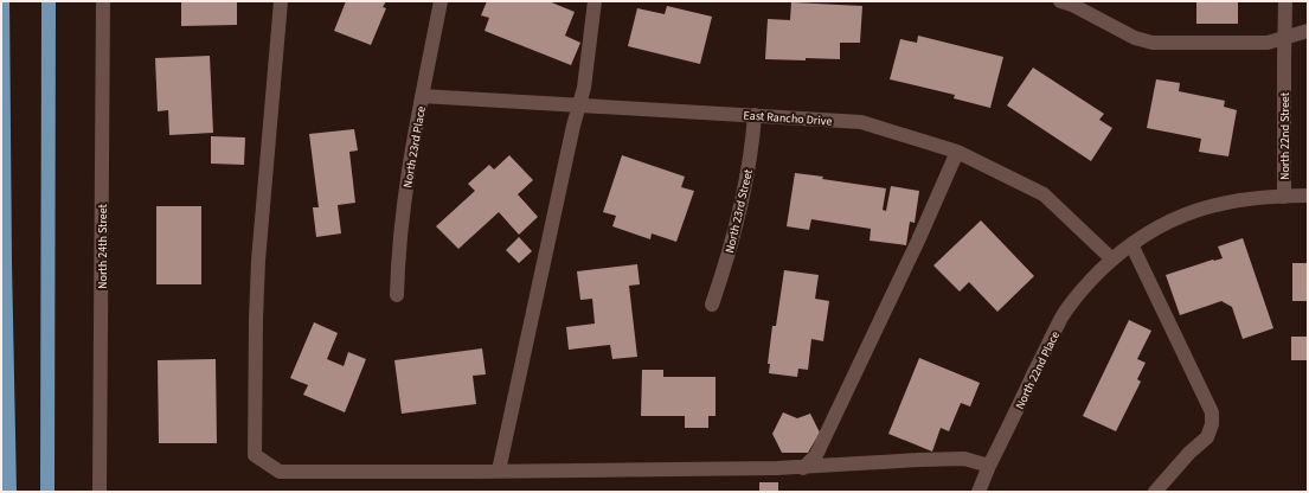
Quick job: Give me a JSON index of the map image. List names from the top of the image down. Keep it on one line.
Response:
{"streets":{"street":["East Rancho Drive","North 22nd Street","North 23rd Place","North 23rd Street","North 24th Street","North 22nd Place"]},"crossings":[["East Rancho Drive","North 22nd Street"],["East Rancho Drive","North 23rd Place"],["East Rancho Drive","North 23rd Street"],["East Rancho Drive","North 22nd Place"],["North 22nd Street","North 22nd Place"]]}
